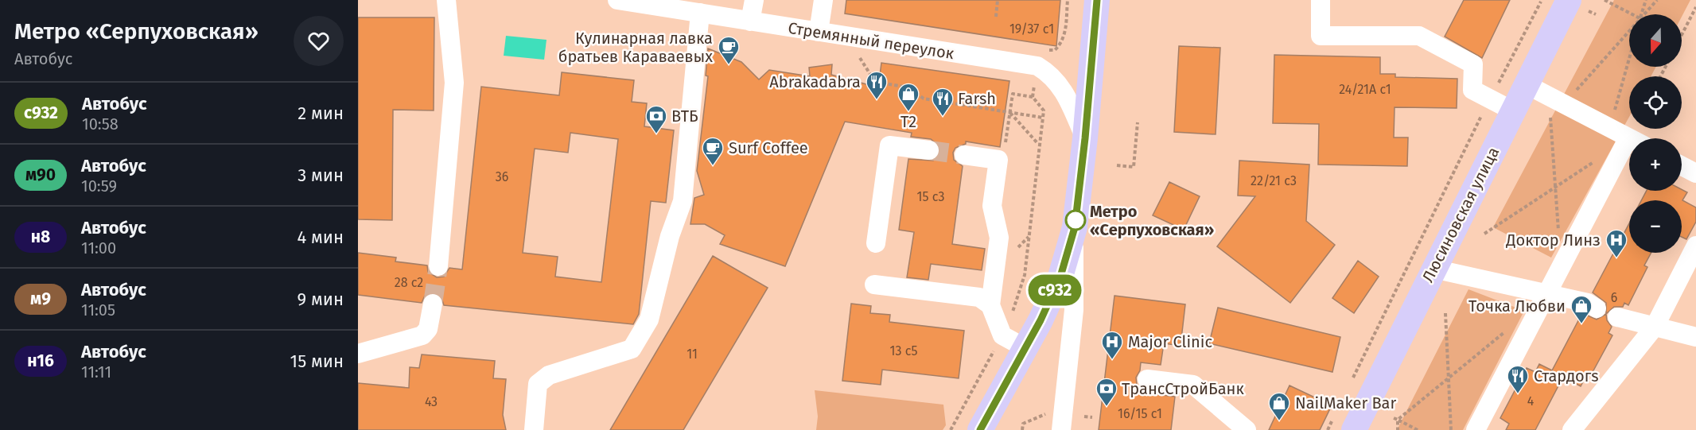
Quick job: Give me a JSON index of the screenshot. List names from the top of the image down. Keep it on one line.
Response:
{"streets":{"main road":["Люсиновская улица"],"street":["Стремянный переулок"]},"places":{"cafe":["Кулинарная лавка братьев Караваевых","Surf Coffee"],"restaurant":["Abrakadabra","Farsh","Стардогs"],"shop":["T2","Точка Любви","NailMaker Bar"],"bank":["ВТБ","ТрансСтройБанк"],"other":["Метро «Серпуховская»"],"hospital":["Доктор Линз","Major Clinic"]},"lines":["bus line с932"],"house_numbers":["19/37 с1","24/21А с1","36","22/21 с3","15 с3","28 с2","6","13 с5","11","4","43","16/15 с1"],"north":"bottom","page":{"heading":["Метро «Серпуховская»","Автобус"],"on_map":"с932","map_buttons":["+","−"],"list":[{"mark":"с932","name":"Автобус","note":"10:58","value":"2 мин"},{"mark":"м90","name":"Автобус","note":"10:59","value":"3 мин"},{"mark":"н8","name":"Автобус","note":"11:00","value":"4 мин"},{"mark":"м9","name":"Автобус","note":"11:05","value":"9 мин"},{"mark":"н16","name":"Автобус","note":"11:11","value":"15 мин"}]}}
